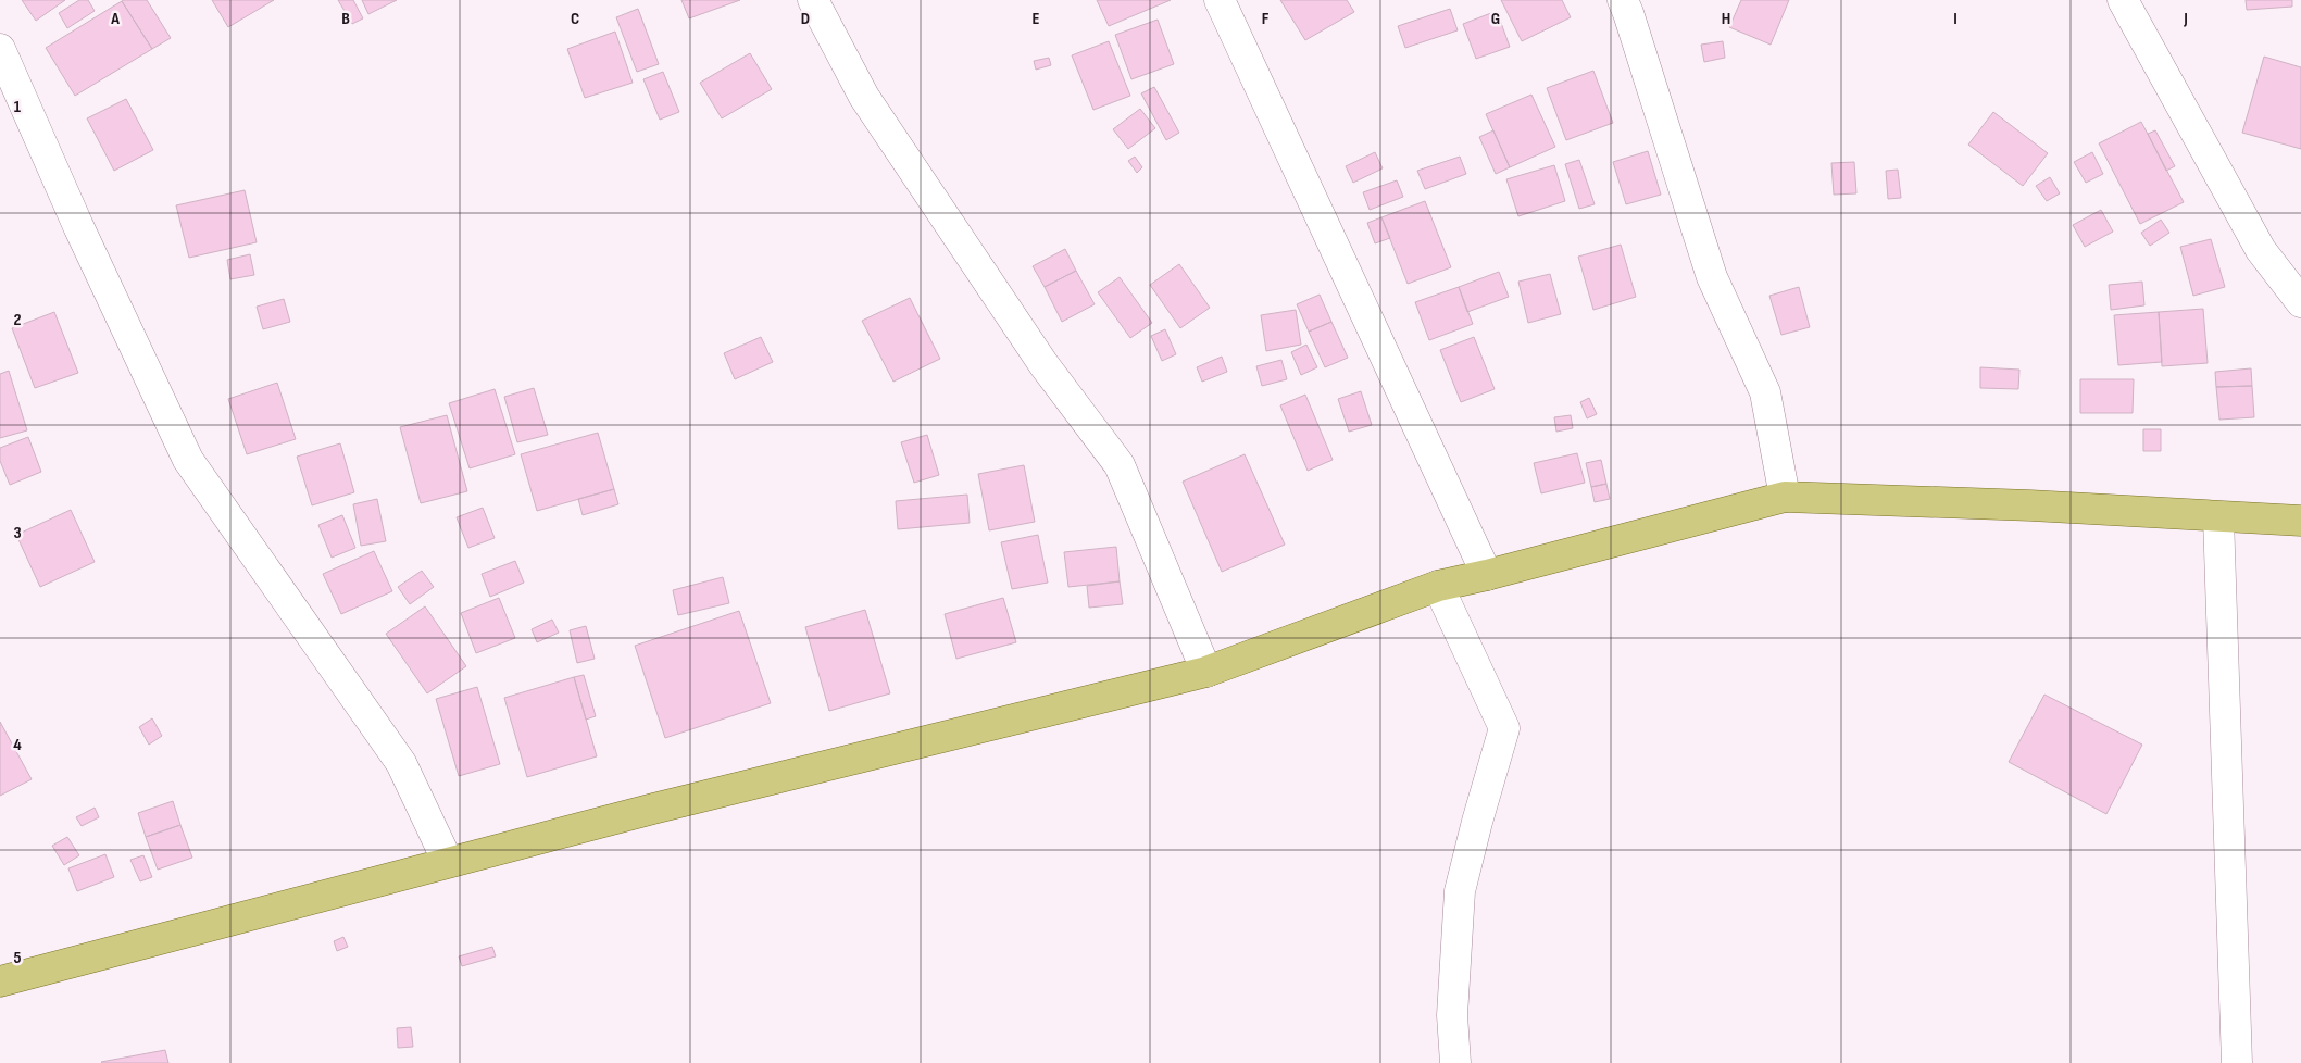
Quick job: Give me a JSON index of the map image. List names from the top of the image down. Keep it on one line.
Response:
{"grid":{"columns":["A","B","C","D","E","F","G","H","I","J"],"rows":["1","2","3","4","5"]}}
